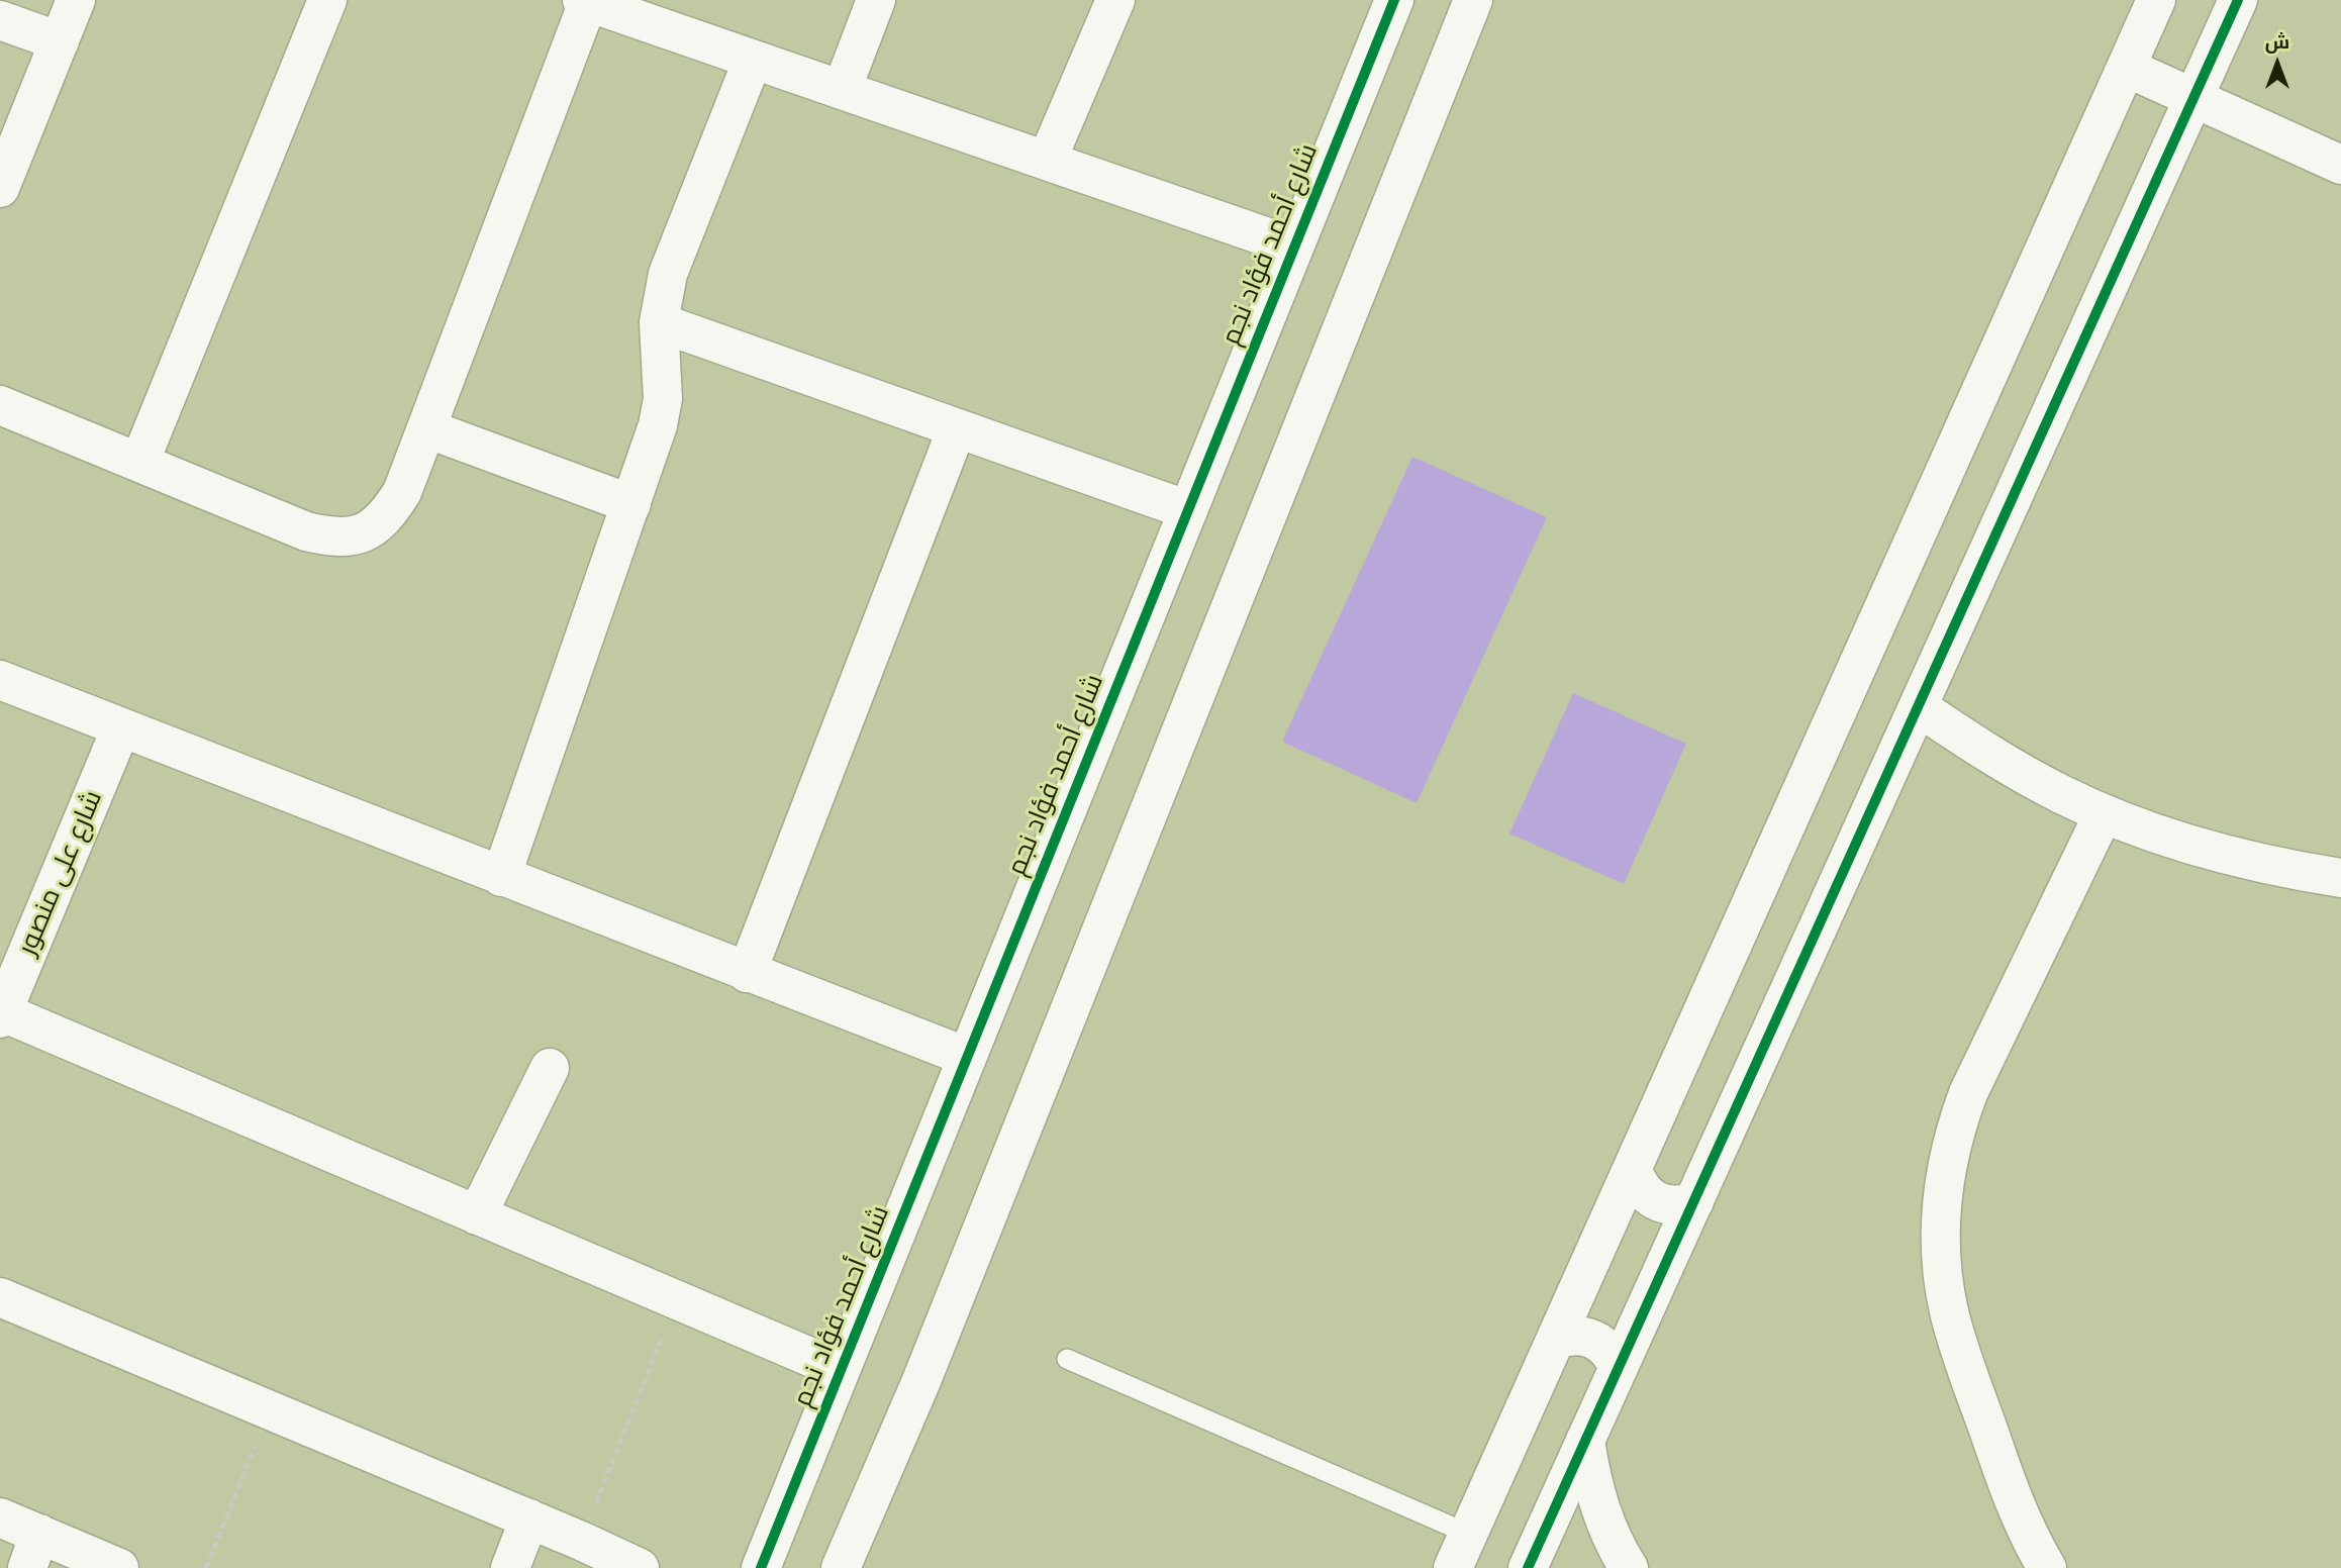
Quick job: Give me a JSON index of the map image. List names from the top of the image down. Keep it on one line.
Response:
{"streets":{"street":["شارع أحمد فؤاد نجم","شارع على منصور"]},"north":"top"}
